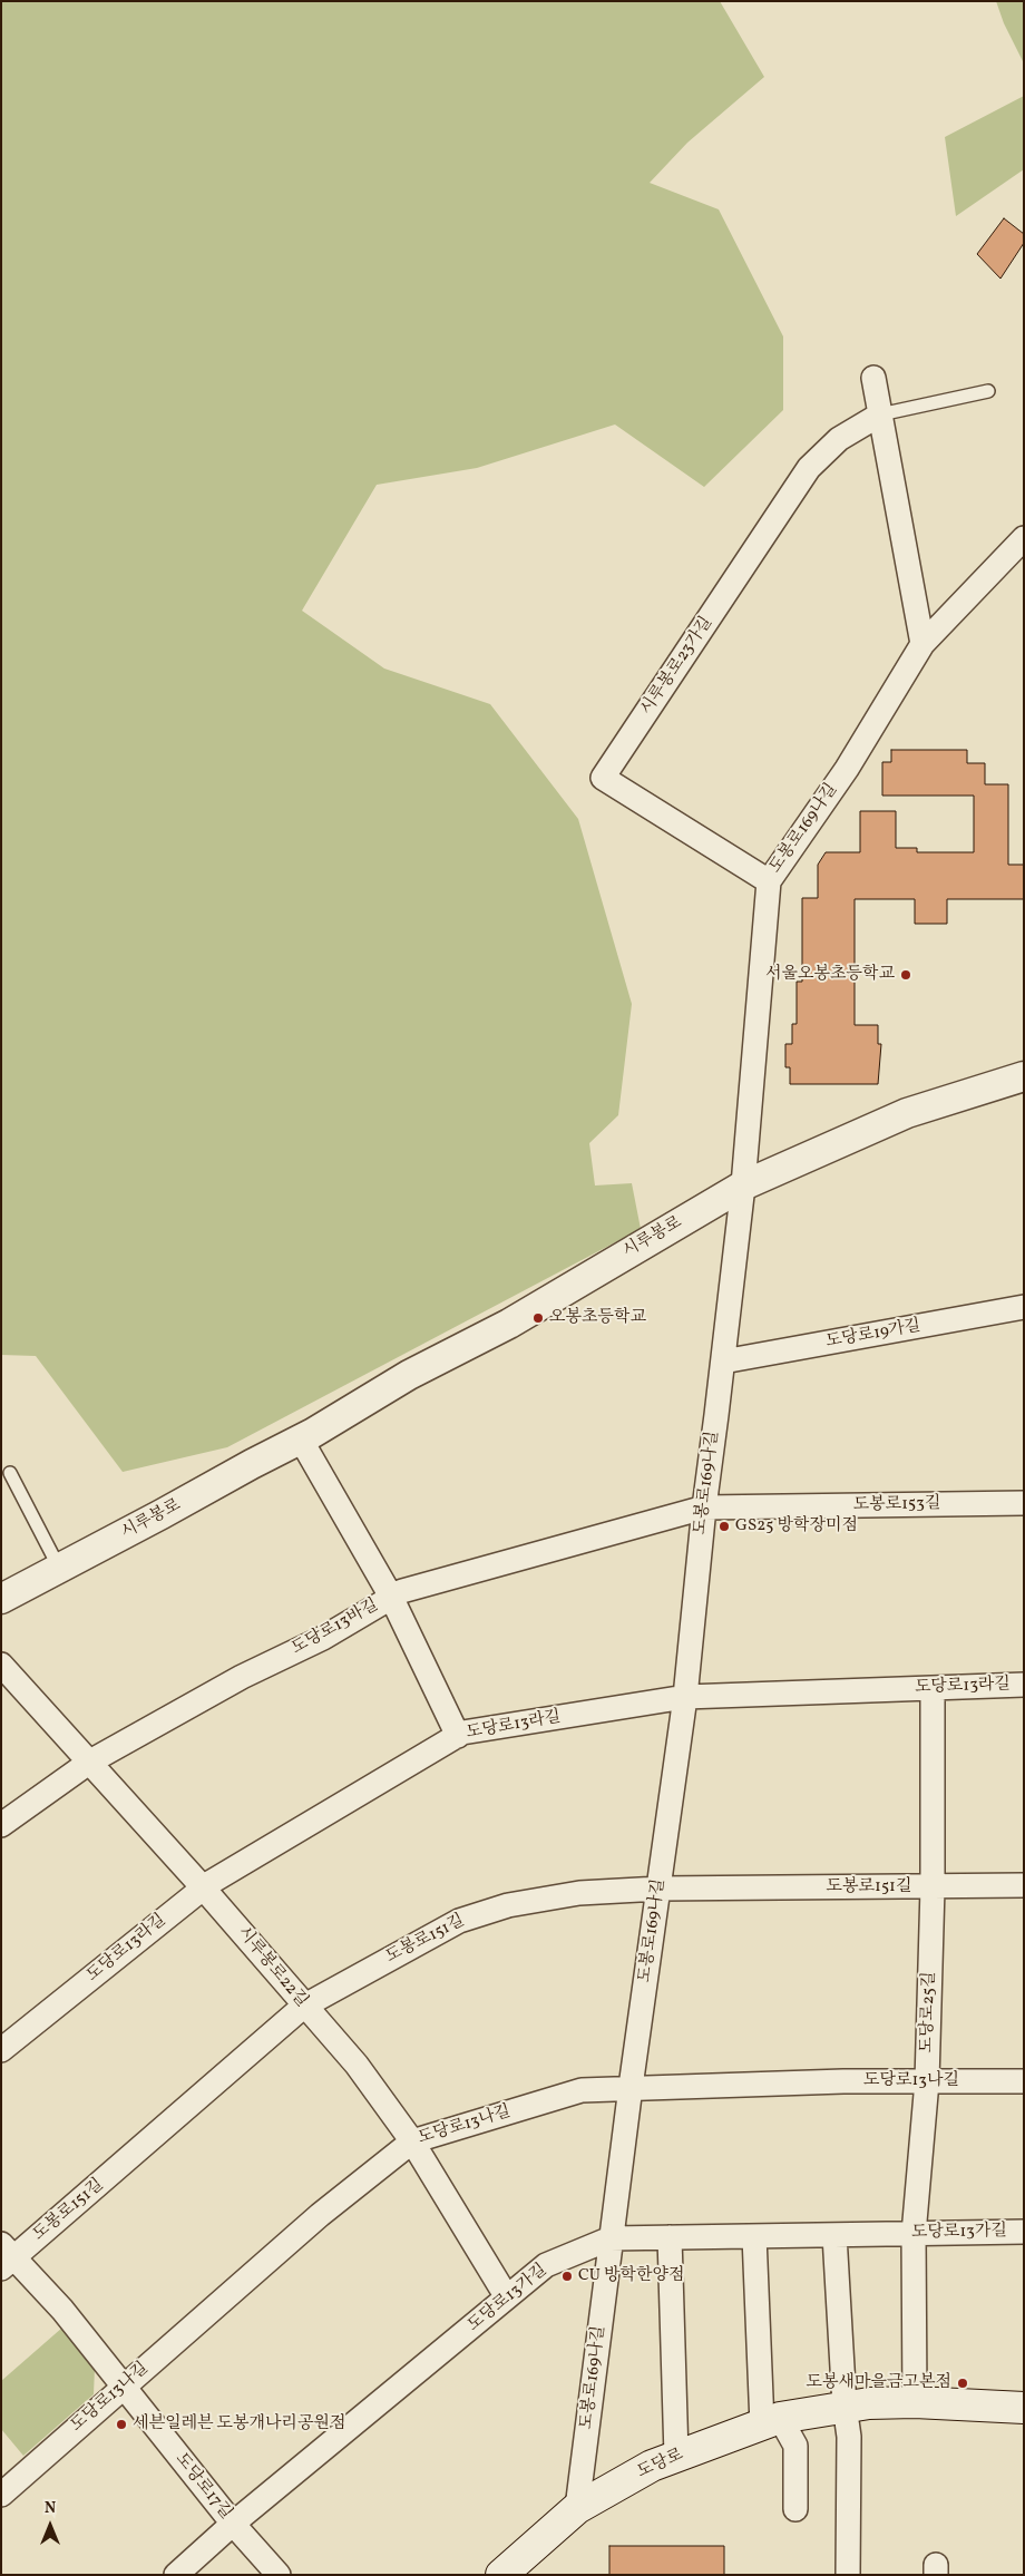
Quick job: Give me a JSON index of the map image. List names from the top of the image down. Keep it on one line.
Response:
{"streets":{"main road":["도당로"],"street":["시루봉로23가길","도봉로169나길","시루봉로","도당로19가길","도봉로153길","도당로13바길","도당로13라길","도봉로151길","시루봉로22길","도당로25길","도당로13나길","도당로13가길","도당로17길"]},"crossings":[["시루봉로23가길","도봉로169나길"],["도봉로169나길","시루봉로"],["도봉로169나길","도당로19가길"],["도봉로169나길","도봉로153길"],["도봉로169나길","도당로13바길"],["도봉로169나길","도당로13라길"],["도봉로169나길","도봉로151길"],["도봉로169나길","도당로13나길"],["도봉로169나길","도당로13가길"],["도봉로169나길","도당로"],["도봉로153길","도당로13바길"],["도당로13바길","시루봉로22길"],["도당로13라길","시루봉로22길"],["도당로13라길","도당로25길"],["도봉로151길","시루봉로22길"],["도봉로151길","도당로25길"],["도봉로151길","도당로17길"],["시루봉로22길","도당로13나길"],["시루봉로22길","도당로13가길"],["도당로25길","도당로13나길"],["도당로25길","도당로13가길"],["도당로25길","도당로"],["도당로13나길","도당로17길"],["도당로13가길","도당로17길"]],"places":["서울오봉초등학교","오봉초등학교","GS25 방학장미점","CU 방학한양점","도봉새마을금고본점","세븐일레븐 도봉개나리공원점"],"north":"top"}
